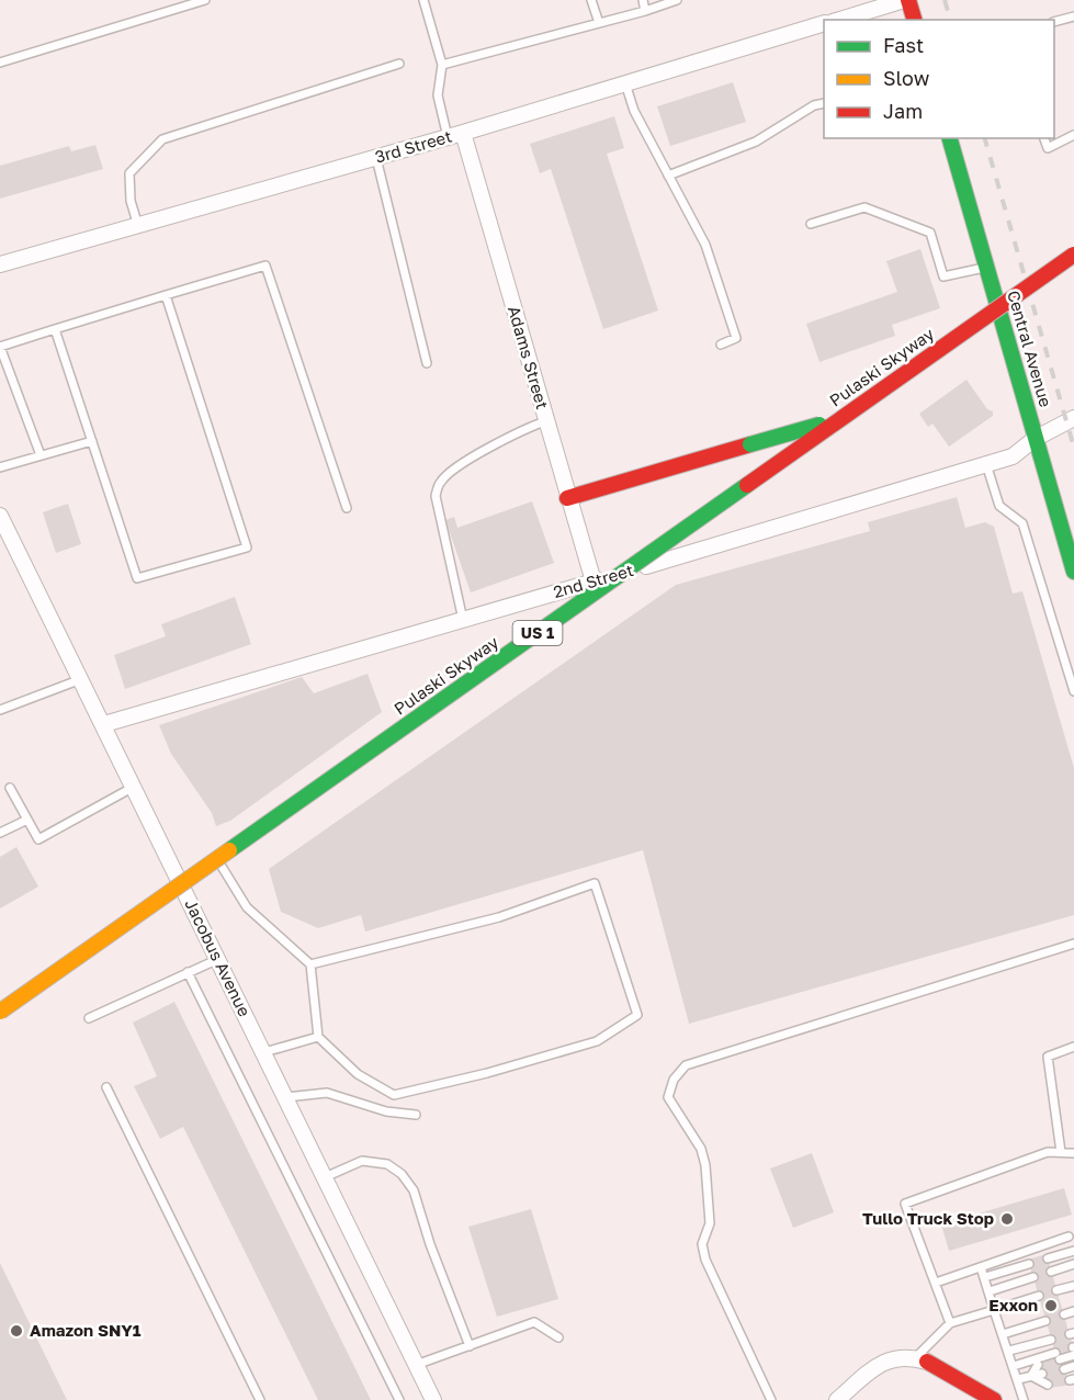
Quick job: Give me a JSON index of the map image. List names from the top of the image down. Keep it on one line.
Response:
{"streets":{"main road":["Central Avenue","Pulaski Skyway","US 1"],"street":["3rd Street","Adams Street","2nd Street","Jacobus Avenue"]},"crossings":[["3rd Street","Adams Street"],["Central Avenue","2nd Street"],["Adams Street","2nd Street"],["2nd Street","Jacobus Avenue"]],"places":["Tullo Truck Stop","Exxon","Amazon SNY1"],"legend":["Fast","Slow","Jam"]}
